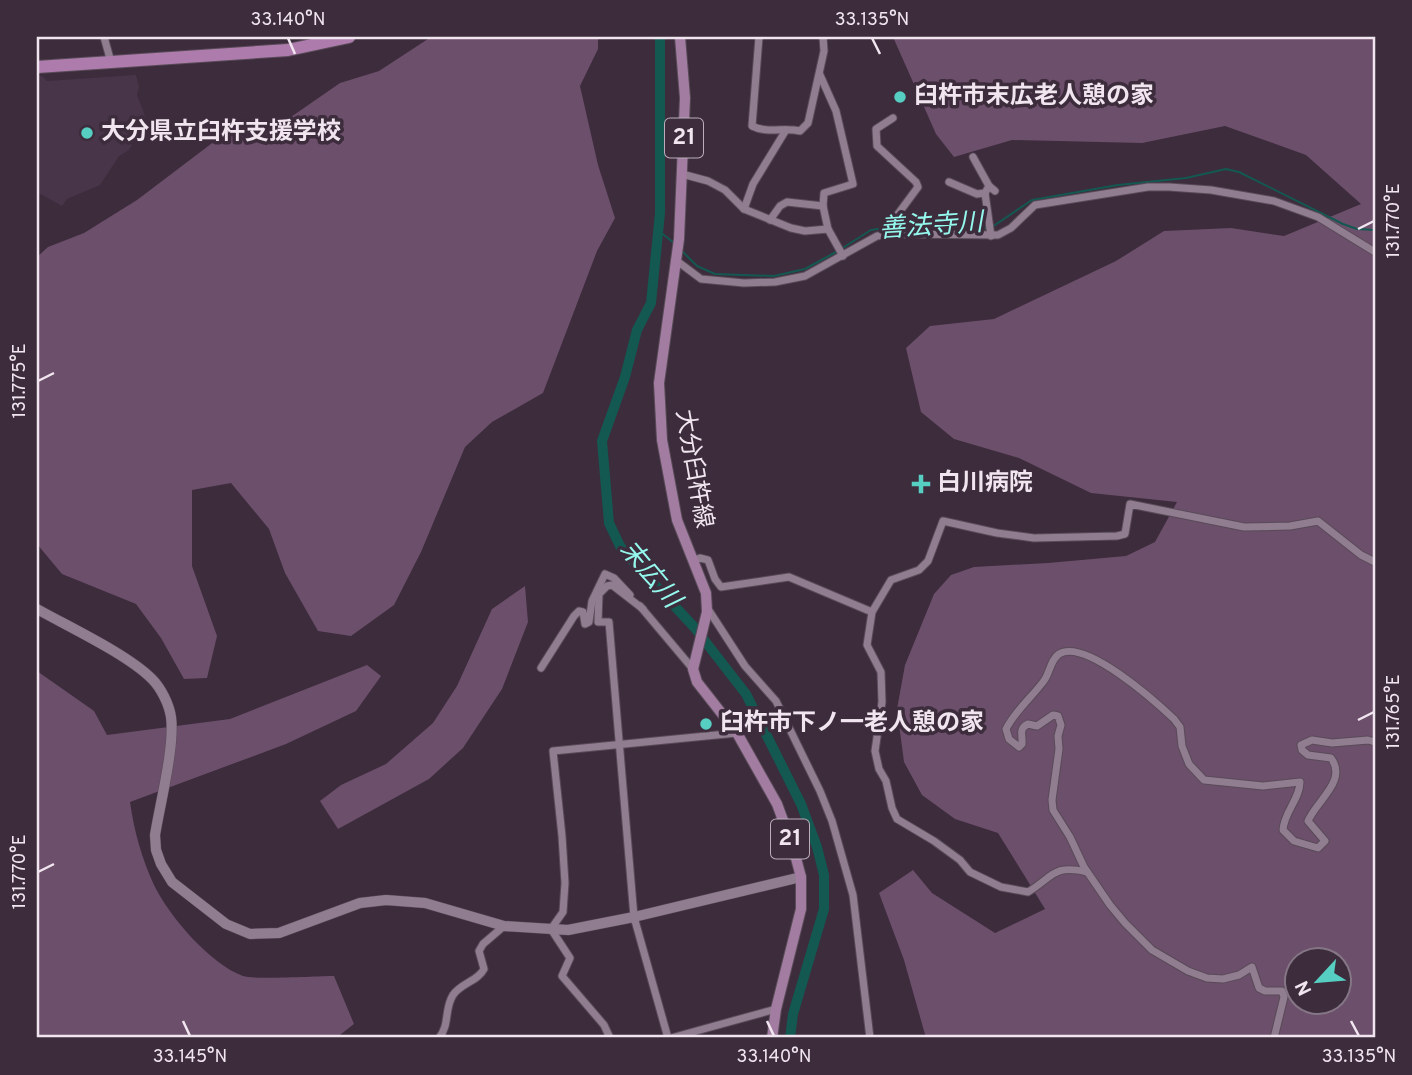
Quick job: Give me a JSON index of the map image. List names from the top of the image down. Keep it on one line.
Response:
{"streets":{"main road":["21","大分臼杵線"]},"crossings":[["21","大分臼杵線"]],"water":["善法寺川","末広川"],"places":{"other":["臼杵市末広老人憩の家","大分県立臼杵支援学校","臼杵市下ノ一老人憩の家"],"health":["白川病院"]},"north":"bottom left","coordinates":["33.140°N","33.135°N","131.770°E","131.775°E","131.765°E","33.145°N"]}
